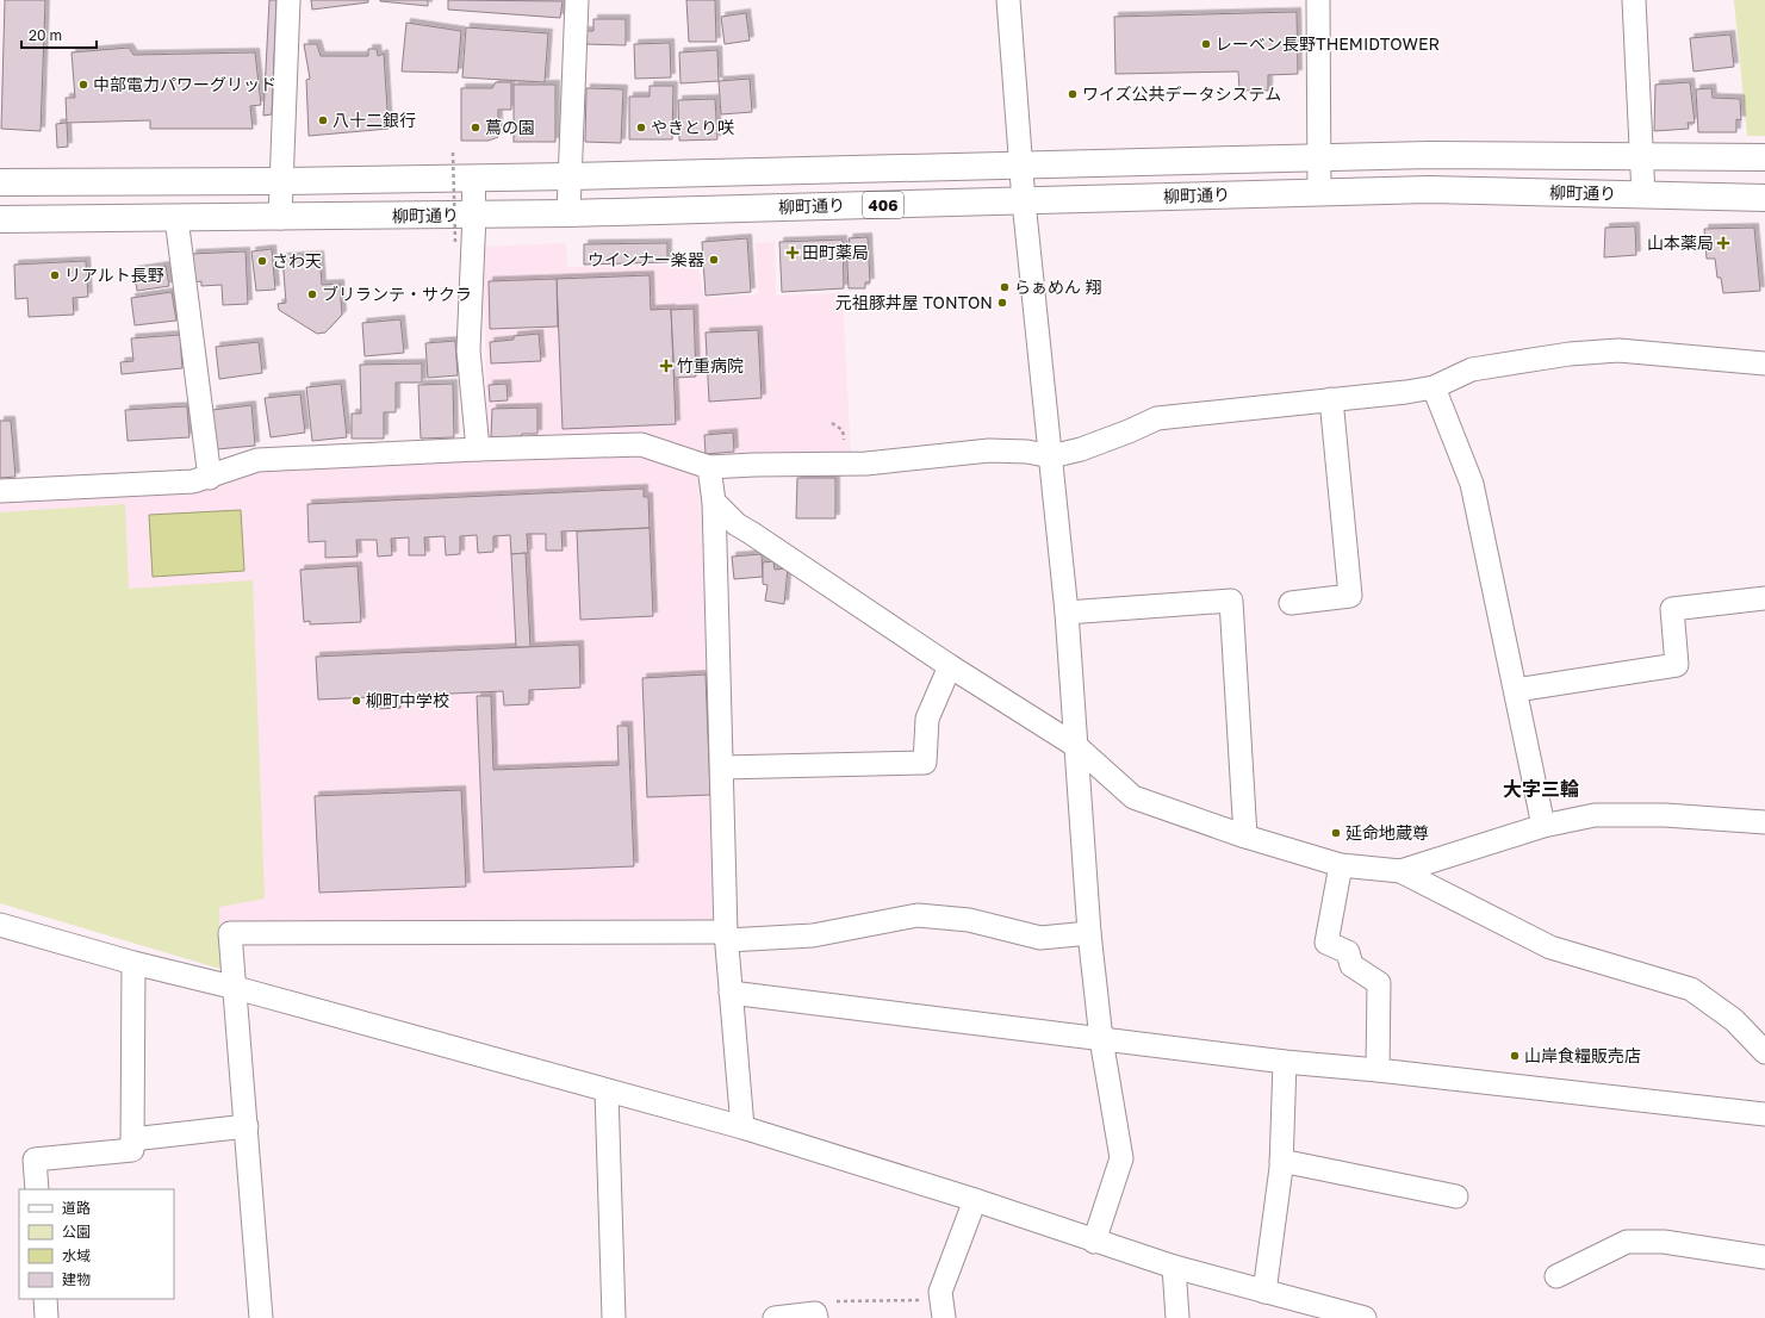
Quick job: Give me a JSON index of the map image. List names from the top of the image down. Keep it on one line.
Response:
{"streets":{"highway":["柳町通り","406"]},"districts":["大字三輪"],"places":{"other":["レーベン長野THEMIDTOWER","中部電力パワーグリッド","ワイズ公共データシステム","八十二銀行","蔦の園","やきとり咲","ウインナー楽器","さわ天","リアルト長野","らぁめん 翔","ブリランテ・サクラ","元祖豚丼屋 TONTON","柳町中学校","延命地蔵尊","山岸食糧販売店"],"health":["山本薬局","田町薬局","竹重病院"]},"legend":["道路","公園","水域","建物"],"scale_bar":"20 m"}
